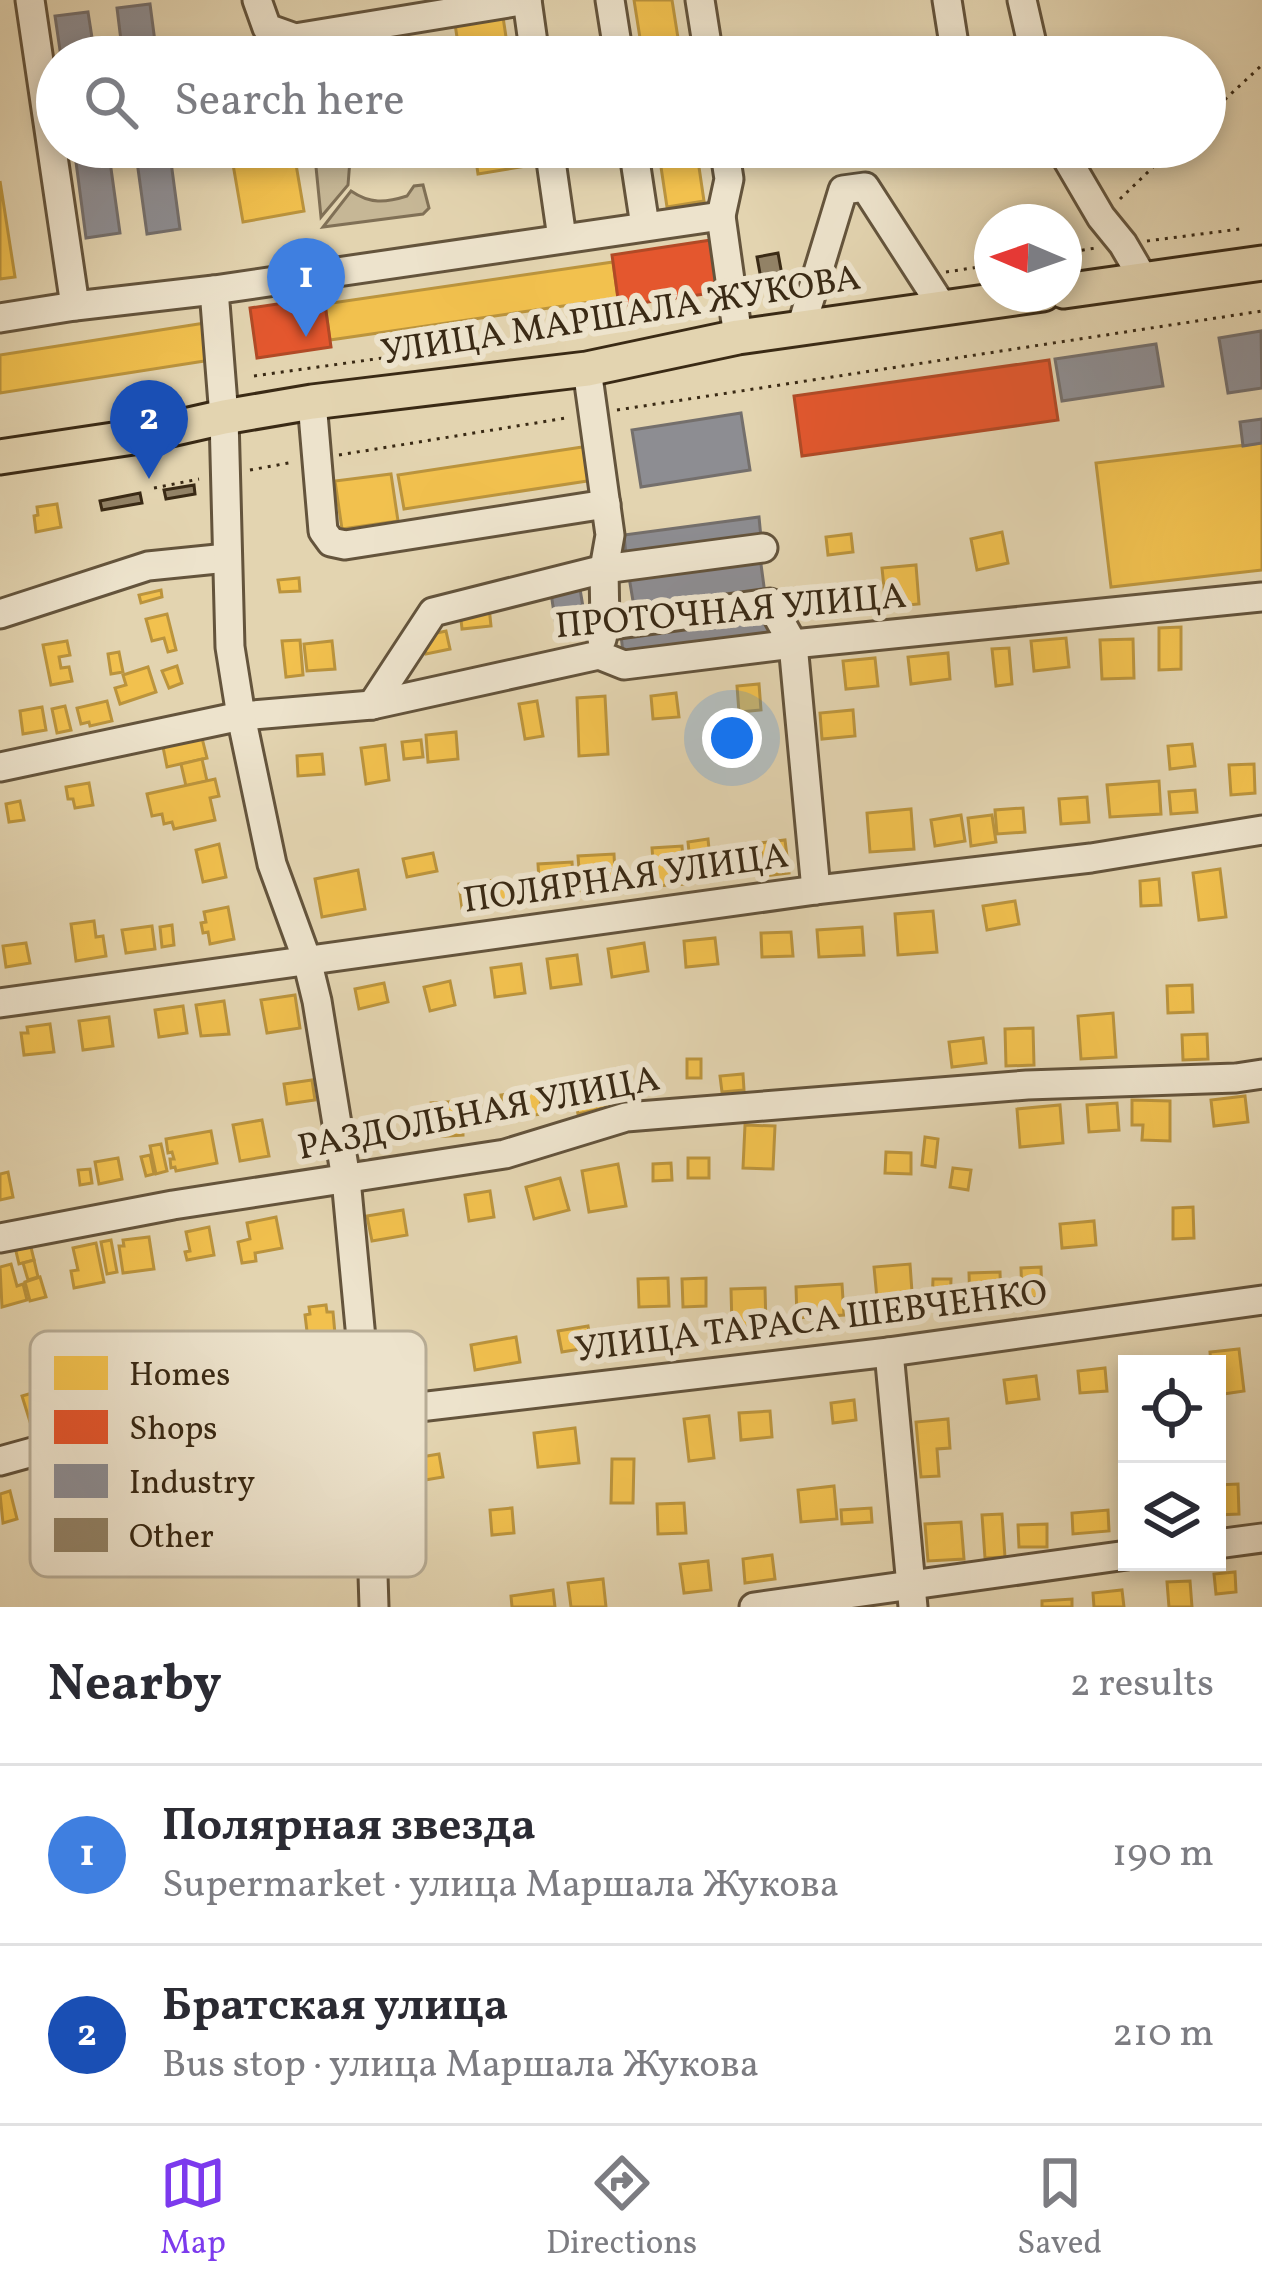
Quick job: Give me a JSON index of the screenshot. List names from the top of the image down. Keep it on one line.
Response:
{"streets":{"main road":["УЛИЦА МАРШАЛА ЖУКОВА"],"street":["ПРОТОЧНАЯ УЛИЦА","ПОЛЯРНАЯ УЛИЦА","РАЗДОЛЬНАЯ УЛИЦА","УЛИЦА ТАРАСА ШЕВЧЕНКО"]},"legend":["Homes","Shops","Industry","Other"],"north":"left","page":{"search":"Search here","pins":["1","2"],"heading":["Nearby","2 results"],"list":[{"mark":"1","name":"Полярная звезда","note":"Supermarket · улица Маршала Жукова","value":"190 m"},{"mark":"2","name":"Братская улица","note":"Bus stop · улица Маршала Жукова","value":"210 m"}],"nav":["Map","Directions","Saved"]}}
